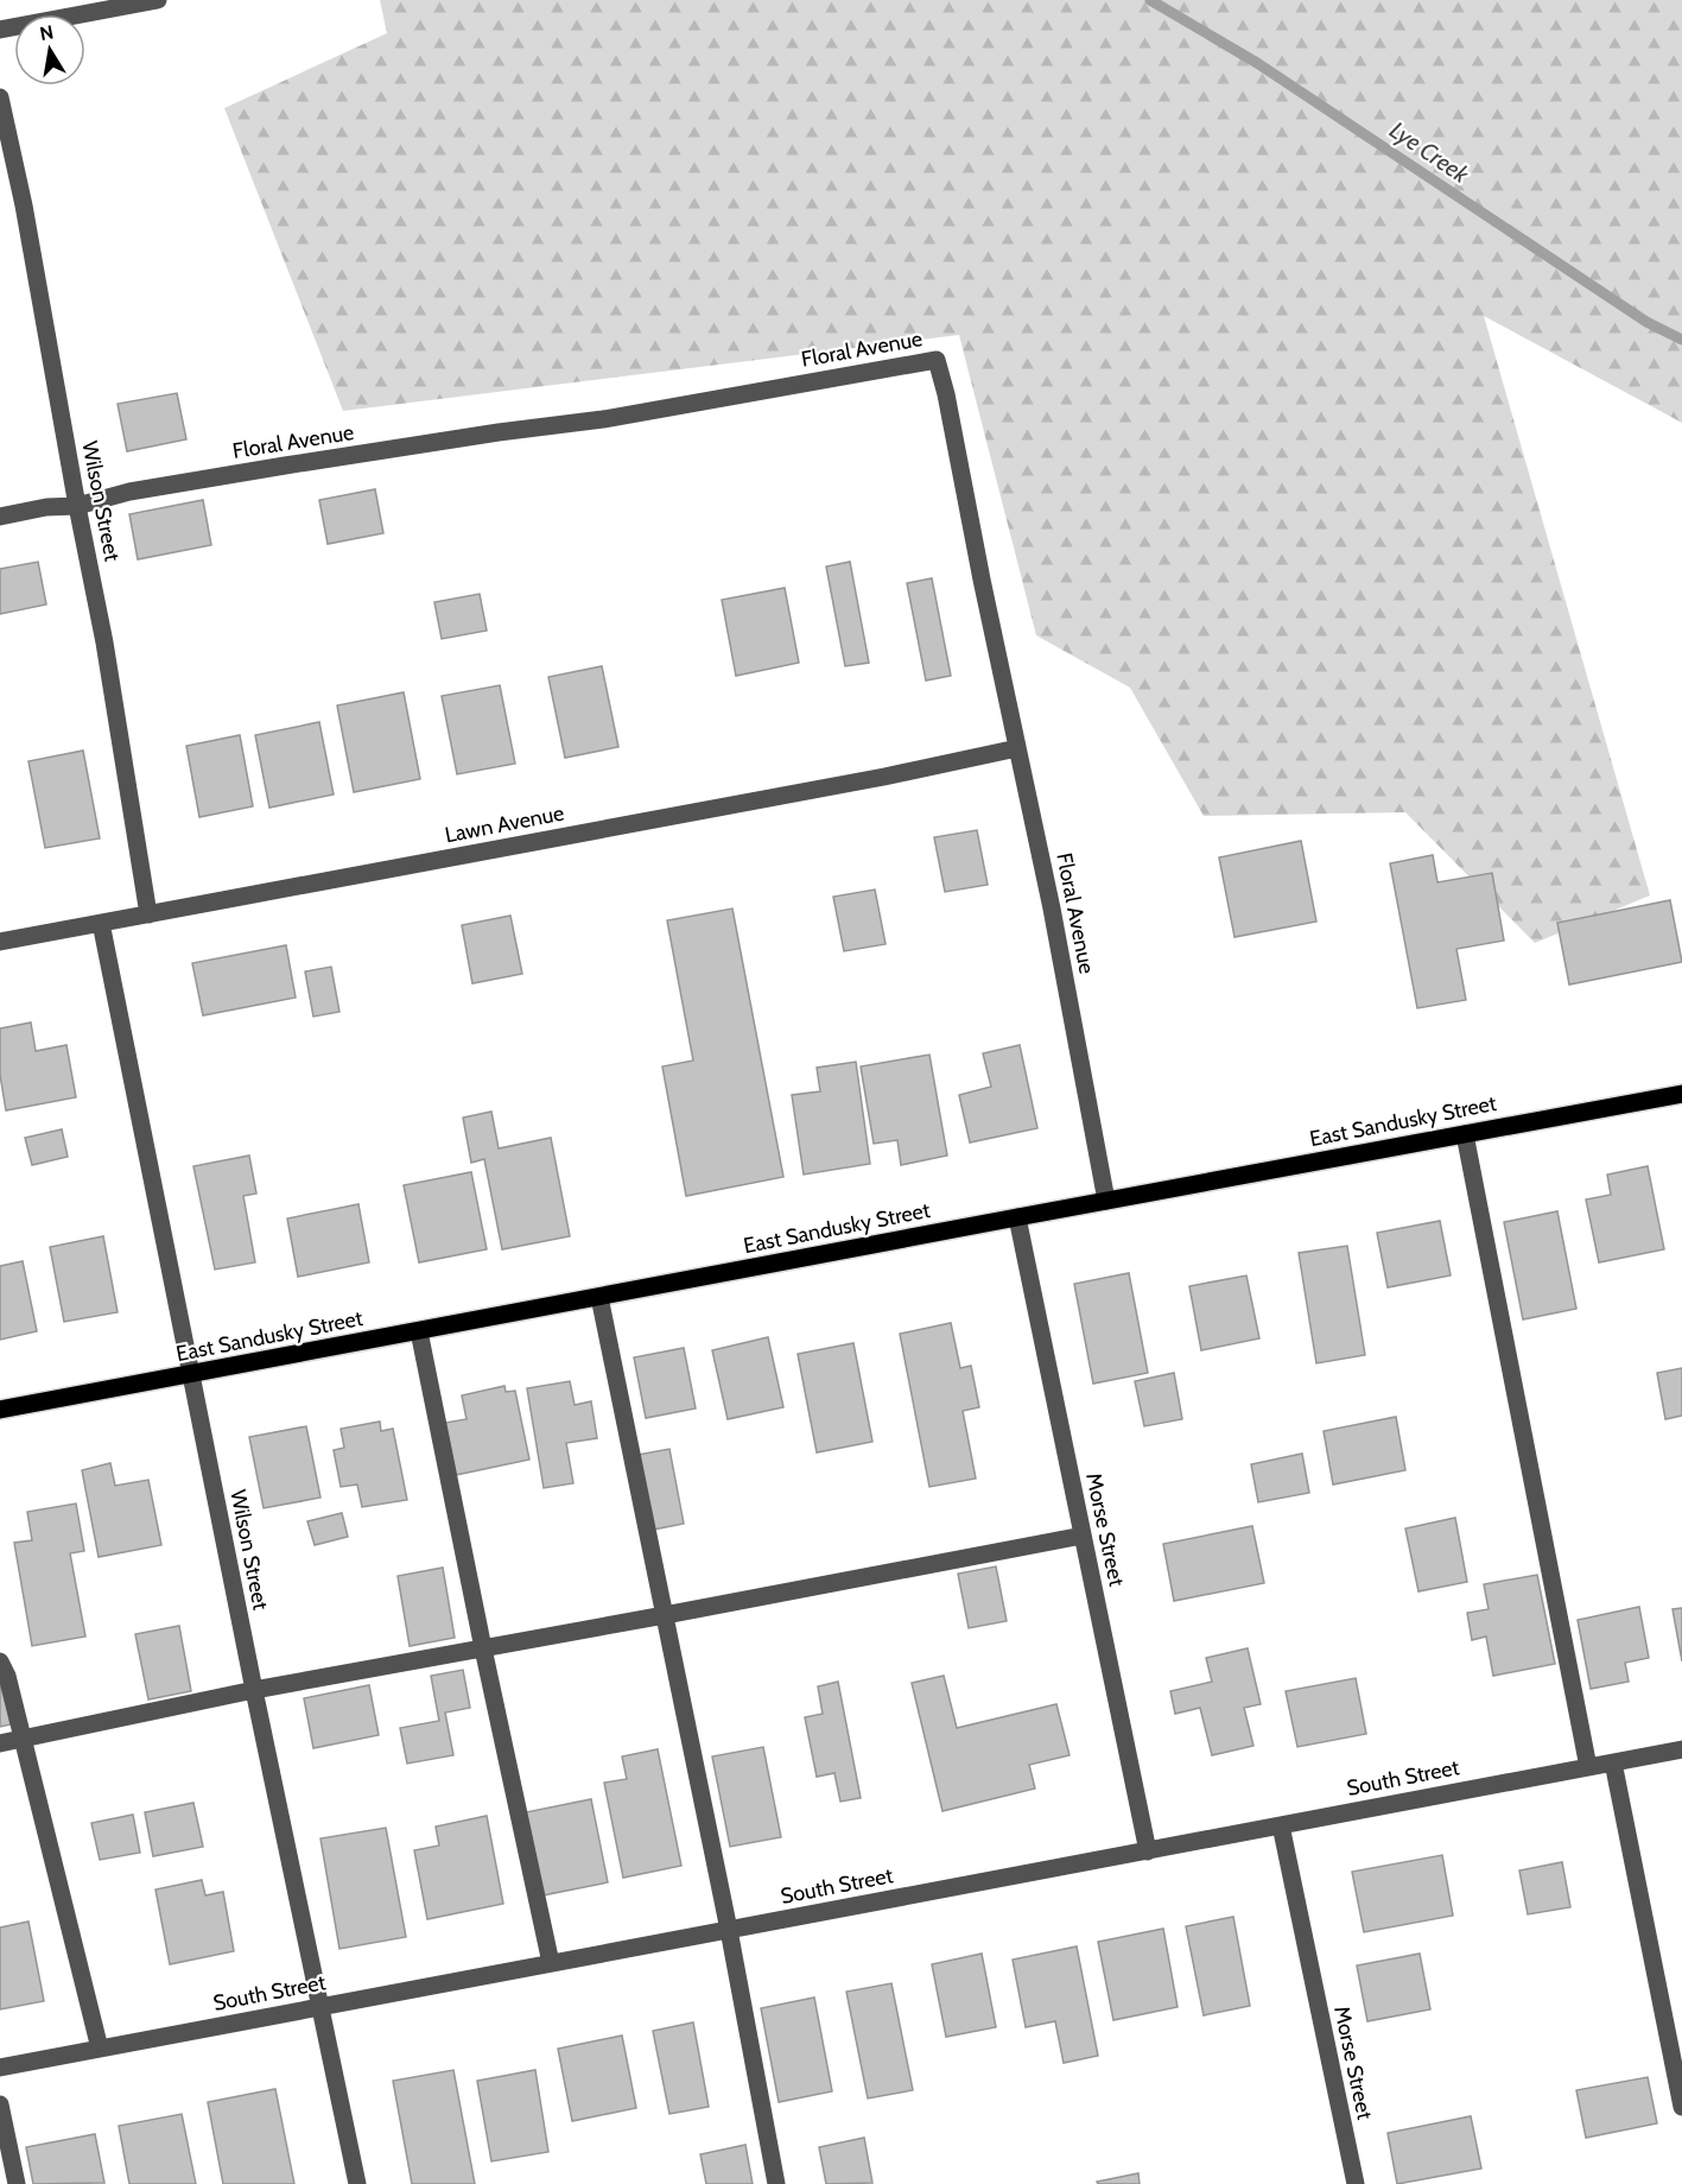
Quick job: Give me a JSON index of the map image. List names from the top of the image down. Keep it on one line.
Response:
{"streets":{"main road":["East Sandusky Street"],"street":["Floral Avenue","Wilson Street","Lawn Avenue","Morse Street","South Street"]},"crossings":[["Floral Avenue","Wilson Street"],["Floral Avenue","Lawn Avenue"],["Floral Avenue","East Sandusky Street"],["Wilson Street","Lawn Avenue"],["Wilson Street","East Sandusky Street"],["Wilson Street","South Street"],["East Sandusky Street","Morse Street"],["Morse Street","South Street"]],"water":["Lye Creek"],"north":"top"}
